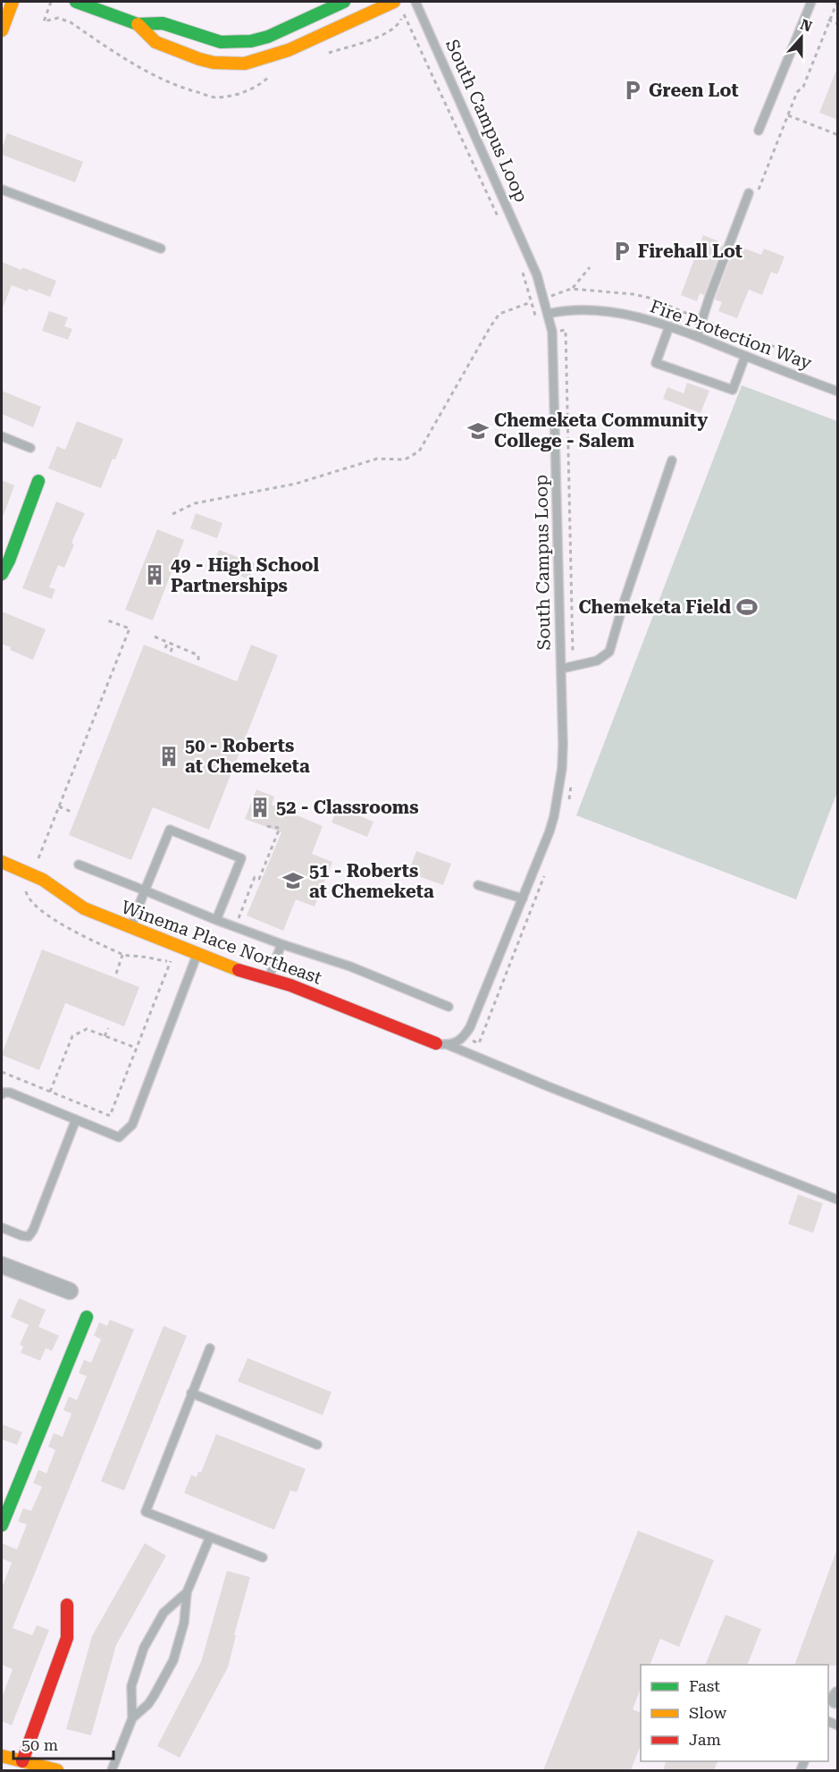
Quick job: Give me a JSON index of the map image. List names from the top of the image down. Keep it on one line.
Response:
{"streets":{"street":["Winema Place Northeast"],"lane":["South Campus Loop","Fire Protection Way"]},"crossings":[["South Campus Loop","Fire Protection Way"]],"places":{"parking":["Green Lot","Firehall Lot"],"school or university":["Chemeketa Community College - Salem","51 - Roberts at Chemeketa"],"building":["49 - High School Partnerships","50 - Roberts at Chemeketa","52 - Classrooms"],"sports":["Chemeketa Field"]},"legend":["Fast","Slow","Jam"],"scale_bar":"50 m","north":"top"}
